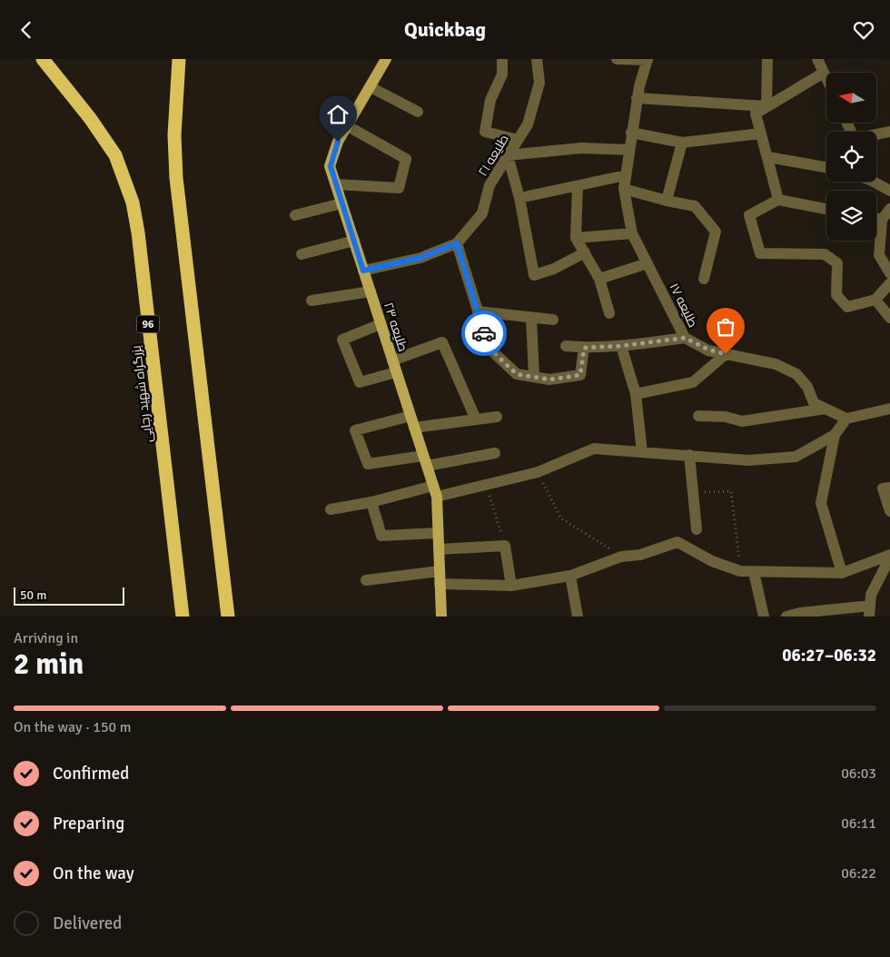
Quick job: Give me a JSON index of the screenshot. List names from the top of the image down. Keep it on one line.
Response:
{"streets":{"highway":["96","بزرگراه شهید رجایی"],"main road":["طلیعه ۲۳"],"street":["طلیعه ۲۱","طلیعه ۱۷"]},"crossings":[["طلیعه ۲۱","طلیعه ۲۳"]],"scale_bar":"50 m","north":"left","page":{"header":"Quickbag","scale":"50 m","heading":["2 min","Arriving in","06:27–06:32"],"bar":"On the way · 150 m","list":[["Confirmed","06:03"],["Preparing","06:11"],["On the way","06:22"],"Delivered"]}}
